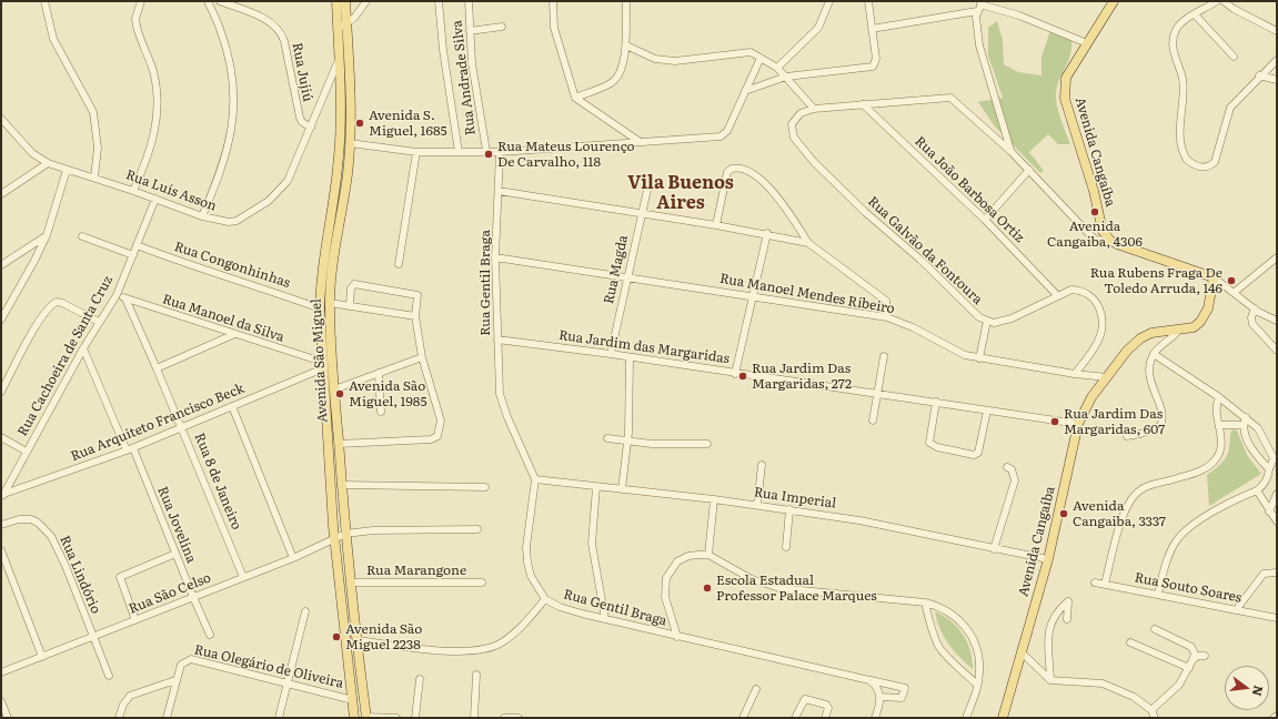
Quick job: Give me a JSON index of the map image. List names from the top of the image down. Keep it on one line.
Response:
{"streets":{"main road":["Avenida Cangaíba","Avenida São Miguel"],"street":["Rua Jujiú","Rua Andrade Silva","Rua João Barbosa Ortiz","Rua Luís Asson","Rua Galvão da Fontoura","Rua Congonhinhas","Rua Magda","Rua Gentil Braga","Rua Manoel Mendes Ribeiro","Rua Manoel da Silva","Rua Jardim das Margaridas","Rua Cachoeira de Santa Cruz","Rua Arquiteto Francisco Beck","Rua 8 de Janeiro","Rua Imperial","Rua Jovelina","Rua Marangone","Rua Lindório","Rua Souto Soares","Rua São Celso","Rua Olegário de Oliveira"]},"crossings":[["Rua Jujiú","Rua Luís Asson"],["Avenida Cangaíba","Rua Manoel Mendes Ribeiro"],["Avenida Cangaíba","Rua Jardim das Margaridas"],["Avenida Cangaíba","Rua Imperial"],["Rua João Barbosa Ortiz","Rua Galvão da Fontoura"],["Rua Luís Asson","Rua Cachoeira de Santa Cruz"],["Rua Luís Asson","Avenida São Miguel"],["Rua Galvão da Fontoura","Rua Manoel Mendes Ribeiro"],["Rua Congonhinhas","Rua Cachoeira de Santa Cruz"],["Rua Congonhinhas","Avenida São Miguel"],["Rua Magda","Rua Manoel Mendes Ribeiro"],["Rua Magda","Rua Jardim das Margaridas"],["Rua Gentil Braga","Rua Manoel Mendes Ribeiro"],["Rua Gentil Braga","Rua Jardim das Margaridas"],["Rua Gentil Braga","Rua Imperial"],["Rua Manoel da Silva","Rua Cachoeira de Santa Cruz"],["Rua Manoel da Silva","Avenida São Miguel"],["Rua Manoel da Silva","Rua Arquiteto Francisco Beck"],["Rua Manoel da Silva","Rua 8 de Janeiro"],["Rua Cachoeira de Santa Cruz","Rua Arquiteto Francisco Beck"],["Rua Cachoeira de Santa Cruz","Rua Jovelina"],["Avenida São Miguel","Rua Arquiteto Francisco Beck"],["Avenida São Miguel","Rua Marangone"],["Avenida São Miguel","Rua São Celso"],["Avenida São Miguel","Rua Olegário de Oliveira"],["Rua Arquiteto Francisco Beck","Rua 8 de Janeiro"],["Rua Arquiteto Francisco Beck","Rua Jovelina"],["Rua 8 de Janeiro","Rua São Celso"],["Rua Jovelina","Rua São Celso"],["Rua Lindório","Rua São Celso"]],"districts":["Vila Buenos Aires"],"places":["Avenida S. Miguel, 1685","Rua Mateus Lourenço De Carvalho, 118","Avenida Cangaiba, 4306","Rua Rubens Fraga De Toledo Arruda, 146","Rua Jardim Das Margaridas, 272","Avenida São Miguel, 1985","Rua Jardim Das Margaridas, 607","Avenida Cangaiba, 3337","Escola Estadual Professor Palace Marques","Avenida São Miguel 2238"],"north":"right"}
